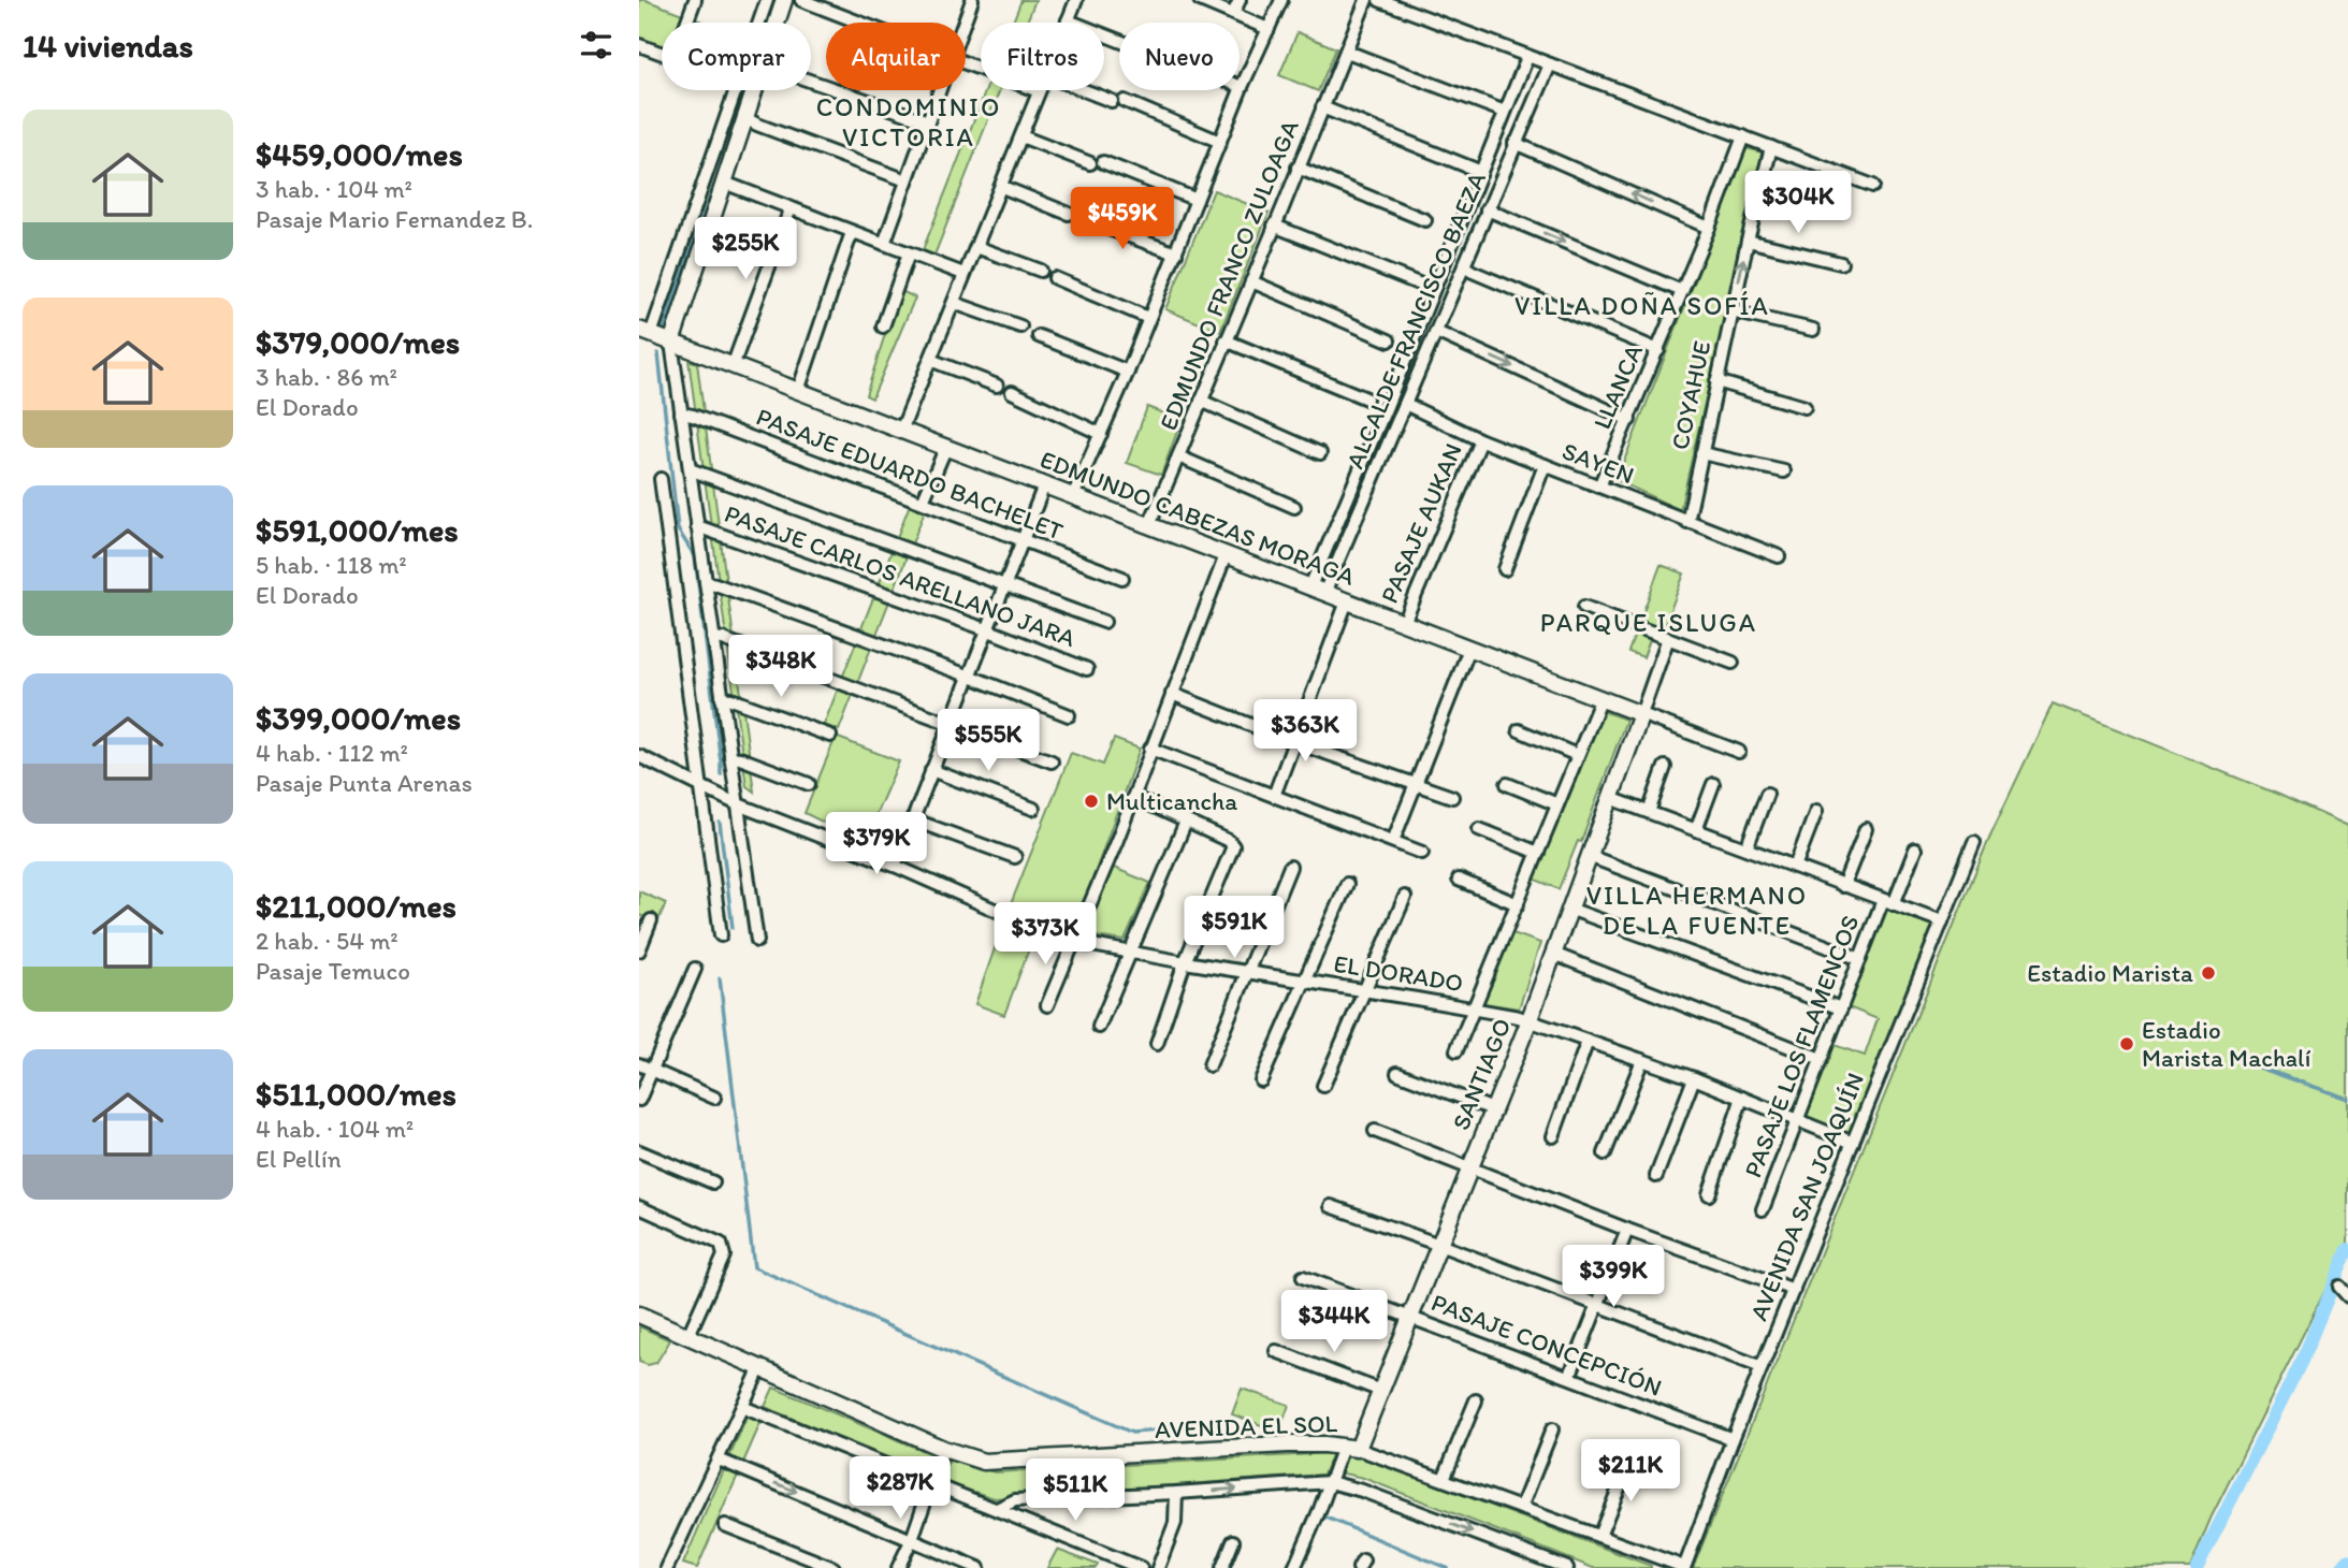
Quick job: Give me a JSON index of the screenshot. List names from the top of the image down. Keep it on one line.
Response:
{"streets":{"street":["EDMUNDO FRANCO ZULOAGA","ALCALDE FRANCISCO BAEZA","LLANCA","COYAHUE","SAYEN","PASAJE EDUARDO BACHELET","EDMUNDO CABEZAS MORAGA","PASAJE AUKAN","PASAJE CARLOS ARELLANO JARA","EL DORADO","PASAJE LOS FLAMENCOS","SANTIAGO","AVENIDA SAN JOAQUÍN","PASAJE CONCEPCIÓN","AVENIDA EL SOL"]},"crossings":[["EDMUNDO FRANCO ZULOAGA","EDMUNDO CABEZAS MORAGA"],["ALCALDE FRANCISCO BAEZA","SAYEN"],["ALCALDE FRANCISCO BAEZA","EDMUNDO CABEZAS MORAGA"],["LLANCA","SAYEN"],["COYAHUE","SAYEN"],["SAYEN","PASAJE AUKAN"],["EDMUNDO CABEZAS MORAGA","PASAJE AUKAN"],["EDMUNDO CABEZAS MORAGA","SANTIAGO"],["EL DORADO","PASAJE LOS FLAMENCOS"],["EL DORADO","SANTIAGO"],["EL DORADO","AVENIDA SAN JOAQUÍN"],["SANTIAGO","PASAJE CONCEPCIÓN"],["SANTIAGO","AVENIDA EL SOL"],["AVENIDA SAN JOAQUÍN","PASAJE CONCEPCIÓN"],["AVENIDA SAN JOAQUÍN","AVENIDA EL SOL"]],"districts":["CONDOMINIO VICTORIA","VILLA DOÑA SOFÍA","PARQUE ISLUGA","VILLA HERMANO DE LA FUENTE"],"places":["Multicancha","Estadio Marista","Estadio Marista Machalí"],"page":{"heading":"14 viviendas","chip":["Comprar","Alquilar","Filtros","Nuevo"],"list":[{"name":"$459,000/mes","note":"3 hab. · 104 m² · Pasaje Mario Fernandez B."},{"name":"$379,000/mes","note":"3 hab. · 86 m² · El Dorado"},{"name":"$591,000/mes","note":"5 hab. · 118 m² · El Dorado"},{"name":"$399,000/mes","note":"4 hab. · 112 m² · Pasaje Punta Arenas"},{"name":"$211,000/mes","note":"2 hab. · 54 m² · Pasaje Temuco"},{"name":"$511,000/mes","note":"4 hab. · 104 m² · El Pellín"}],"price":["$304K","$459K","$255K","$348K","$363K","$555K","$379K","$591K","$373K","$399K","$344K","$211K","$287K","$511K"]}}
